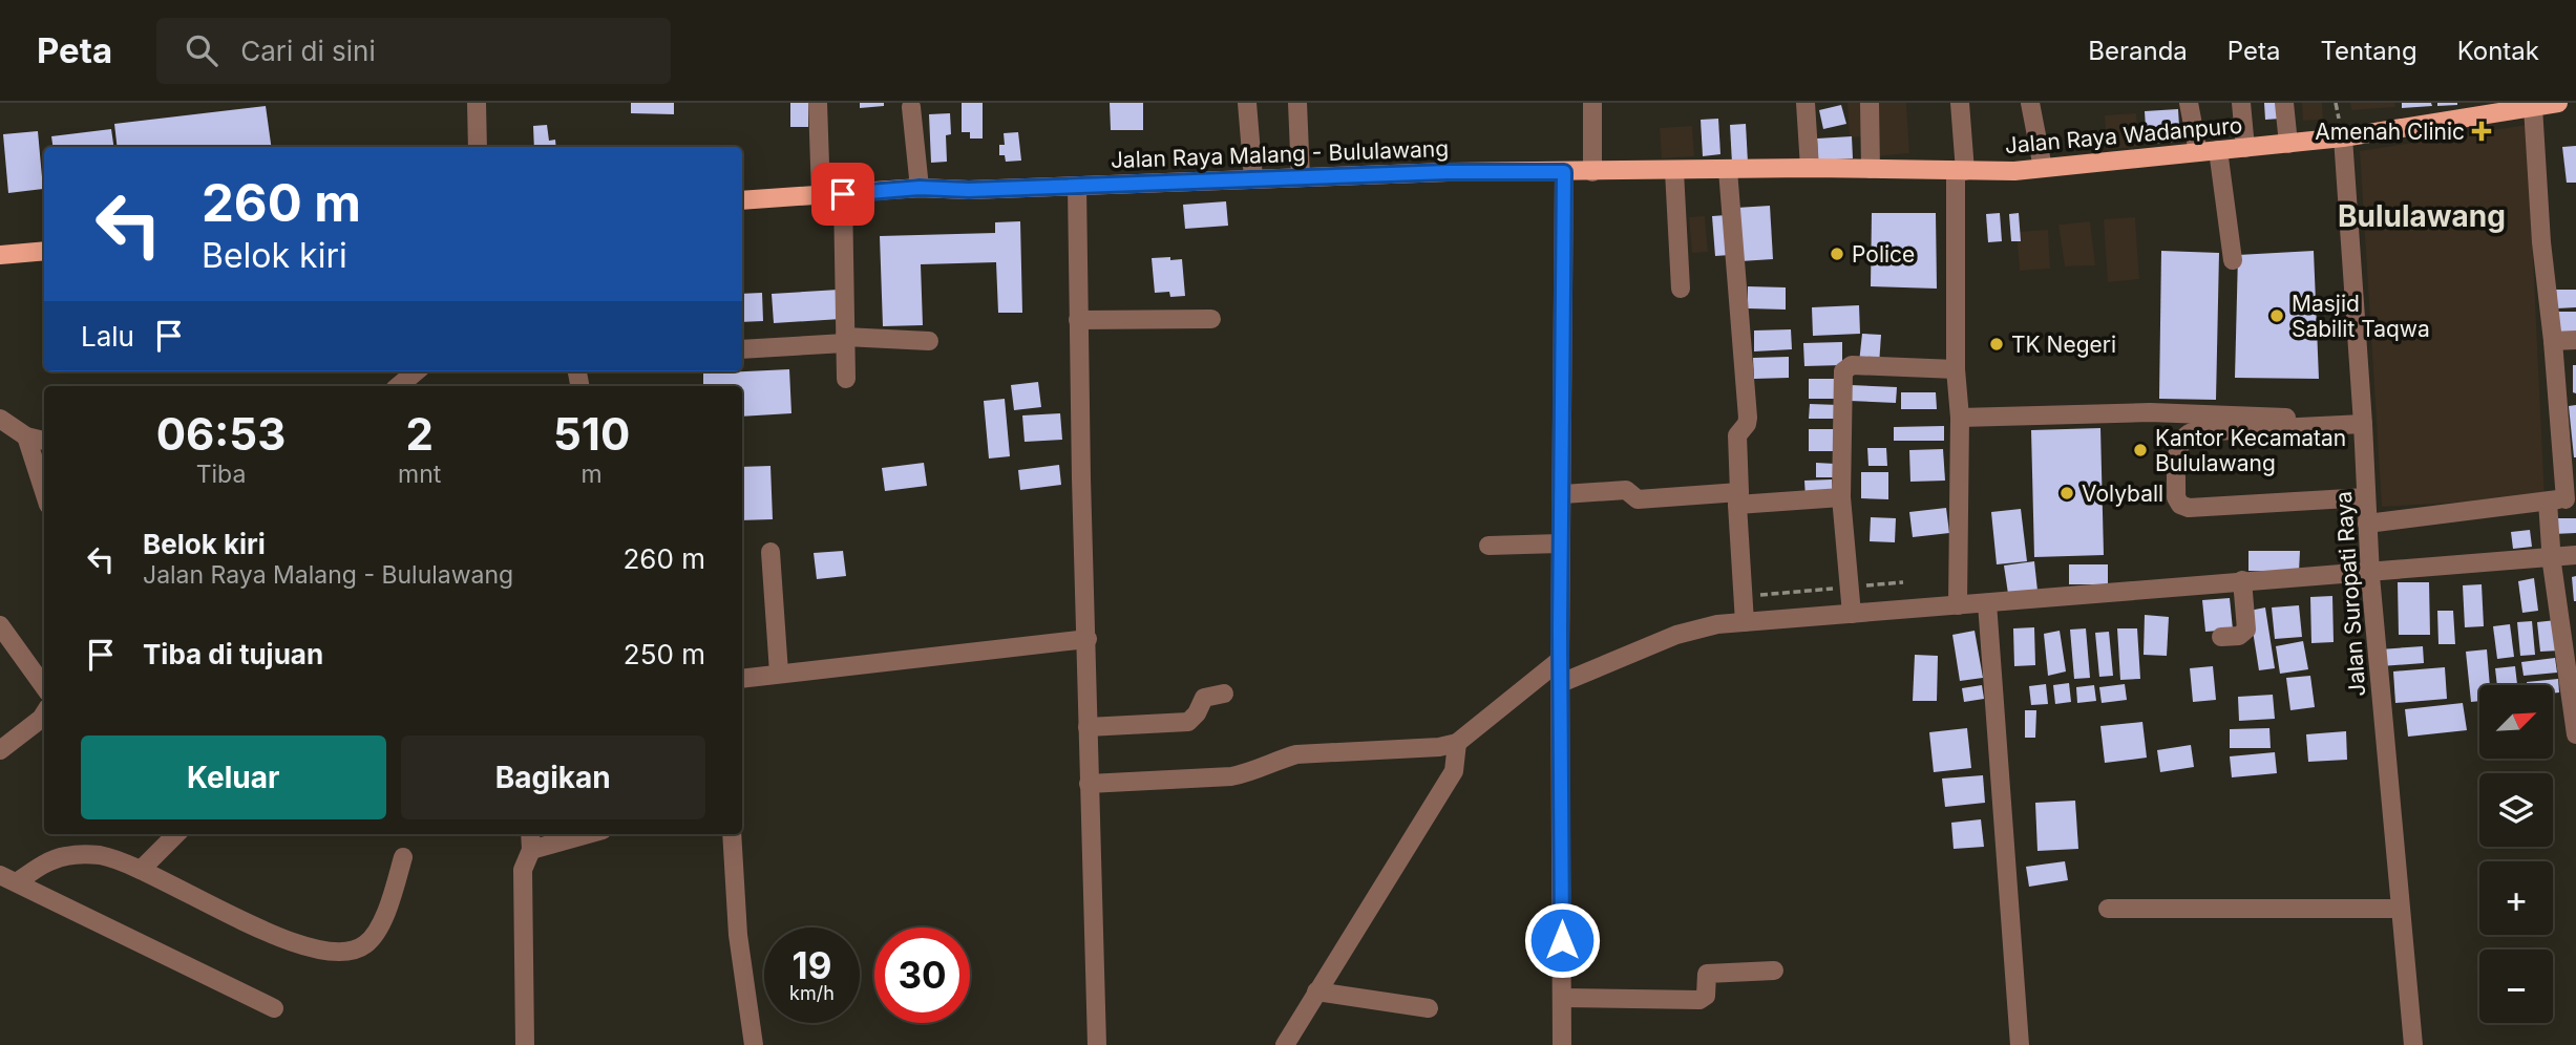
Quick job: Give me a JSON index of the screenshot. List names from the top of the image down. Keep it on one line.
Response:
{"streets":{"main road":["Jalan Raya Wadanpuro","Jalan Raya Malang - Bululawang"],"street":["Jalan Suropati Raya"]},"crossings":[["Jalan Raya Wadanpuro","Jalan Raya Malang - Bululawang"],["Jalan Raya Wadanpuro","Jalan Suropati Raya"]],"districts":["Bululawang"],"places":{"health":["Amenah Clinic"],"other":["Police","Masjid Sabilit Taqwa","TK Negeri","Kantor Kecamatan Bululawang","Volyball"]},"north":"top right","page":{"header":"Peta","search":"Cari di sini","nav":["Beranda","Peta","Tentang","Kontak"],"turn":["260 m","Belok kiri"],"then":"Lalu","eta":["06:53","Tiba","2","mnt","510","m"],"list":[{"name":"Belok kiri","note":"Jalan Raya Malang - Bululawang","value":"260 m"},{"name":"Tiba di tujuan","value":"250 m"}],"map_buttons":["+","−"],"buttons":["Keluar","Bagikan"],"speed":"19 km/h","limit":"30"}}
